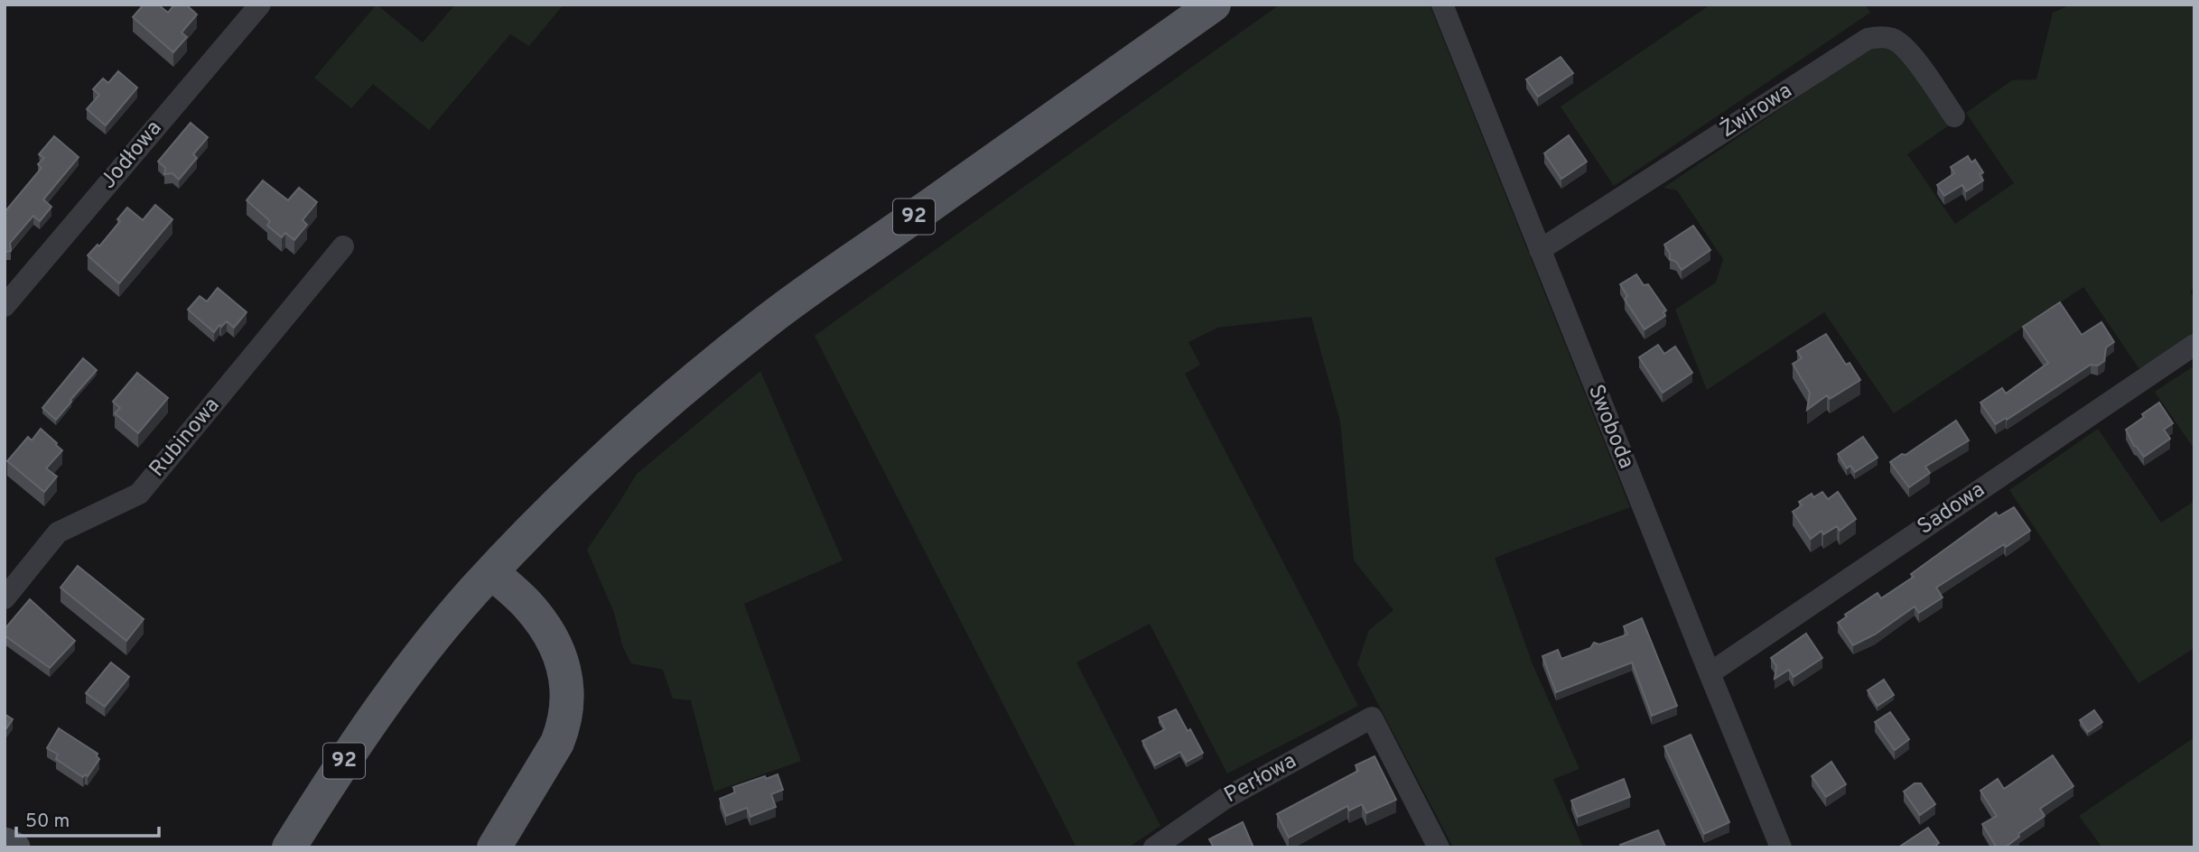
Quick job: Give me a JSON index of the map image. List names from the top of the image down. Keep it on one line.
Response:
{"streets":{"main road":["92"],"street":["Żwirowa","Jodłowa","Swoboda","Rubinowa","Sadowa","Perłowa"]},"crossings":[["Żwirowa","Swoboda"],["Swoboda","Sadowa"]],"scale_bar":"50 m"}
